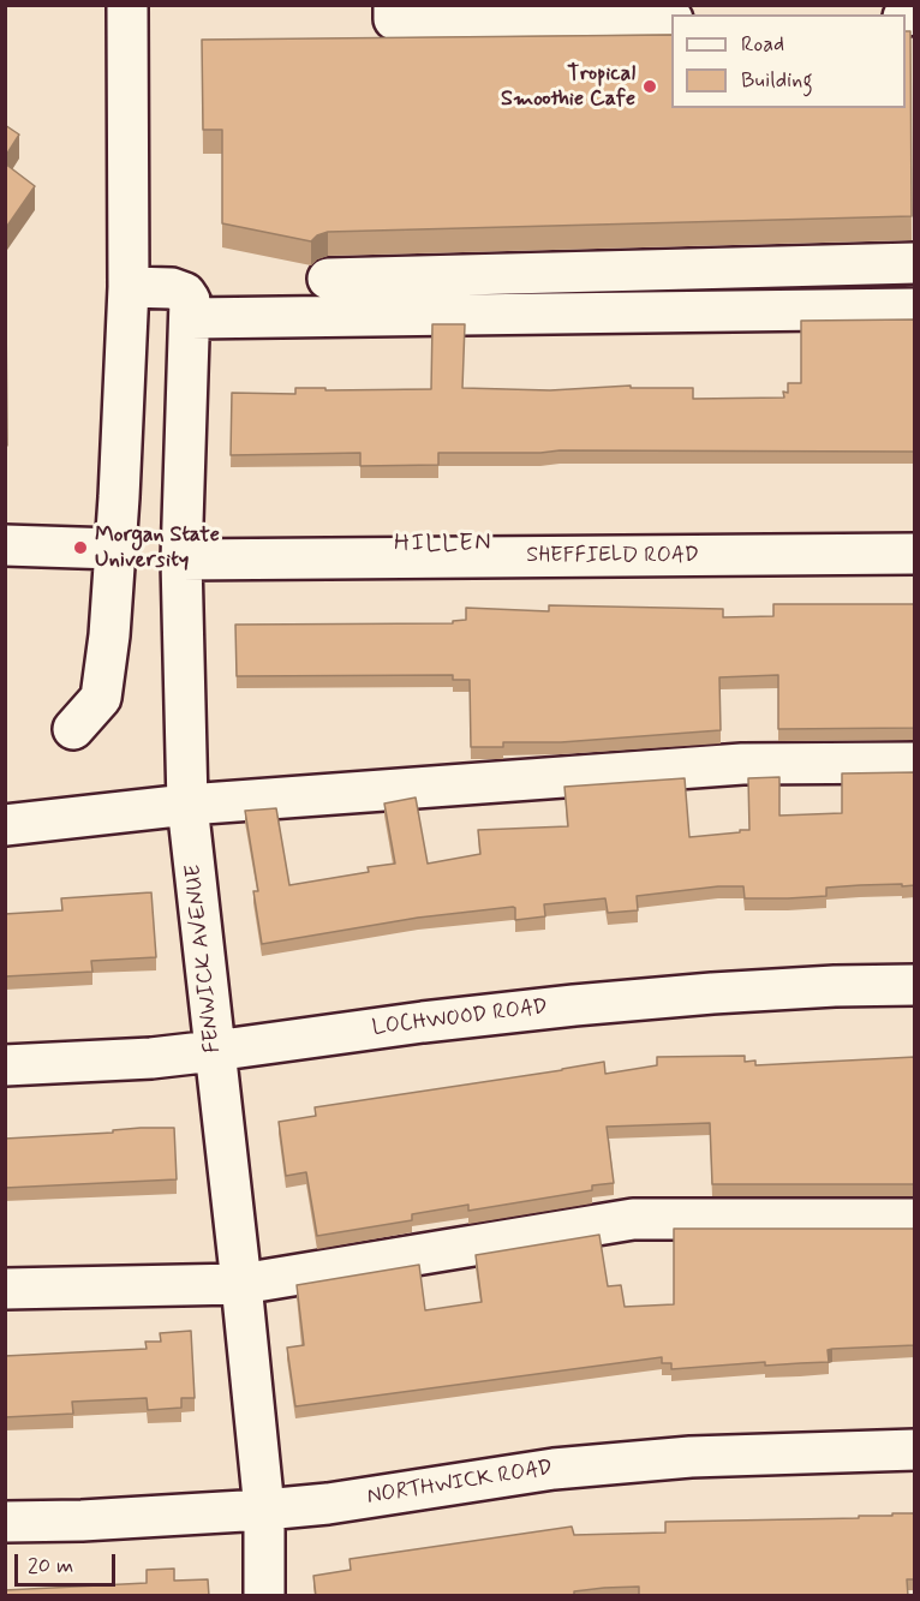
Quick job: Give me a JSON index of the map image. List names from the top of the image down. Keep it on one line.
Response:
{"streets":{"street":["SHEFFIELD ROAD","FENWICK AVENUE","LOCHWOOD ROAD","NORTHWICK ROAD"]},"crossings":[["SHEFFIELD ROAD","FENWICK AVENUE"],["FENWICK AVENUE","LOCHWOOD ROAD"],["FENWICK AVENUE","NORTHWICK ROAD"]],"districts":["HILLEN"],"places":["Tropical Smoothie Cafe","Morgan State University"],"legend":["Road","Building"],"scale_bar":"20 m"}
